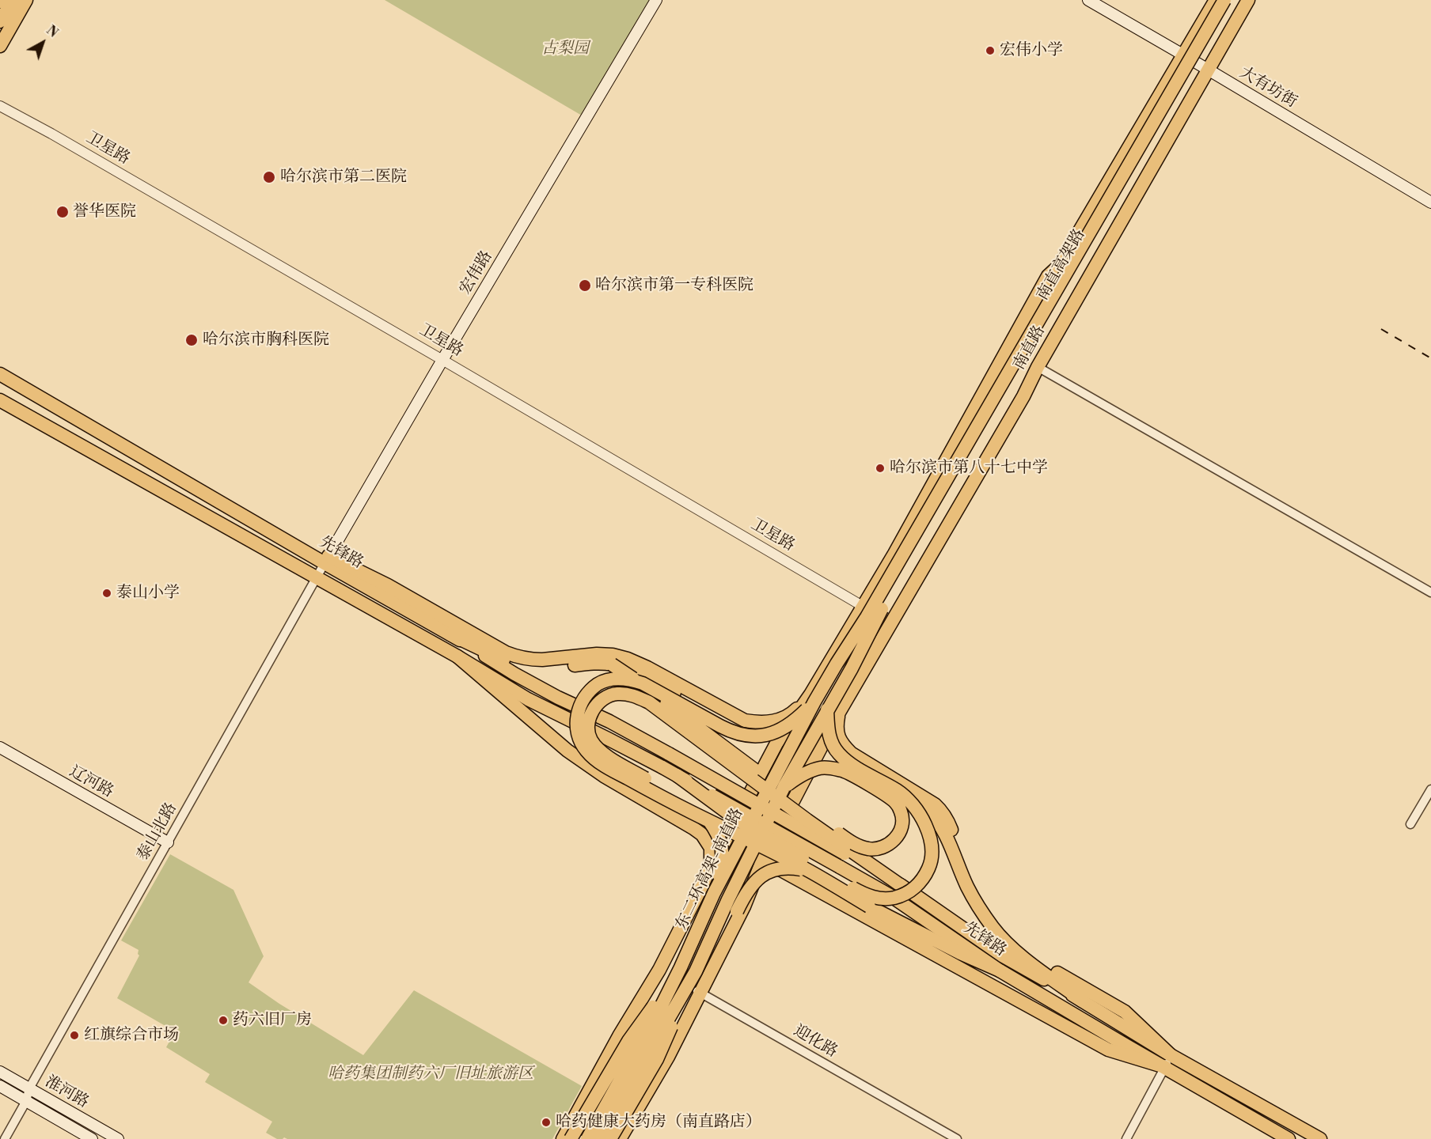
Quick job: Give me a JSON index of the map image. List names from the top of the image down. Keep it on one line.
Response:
{"streets":{"main road":["大有坊街","南直高架路","宏伟路","南直路","先锋路","辽河路","东二环高架-南直路","淮河路"],"street":["卫星路","泰山北路","迎化路"]},"crossings":[["大有坊街","南直路"],["卫星路","南直高架路"],["卫星路","宏伟路"],["卫星路","南直路"],["卫星路","东二环高架-南直路"],["南直高架路","南直路"],["南直高架路","东二环高架-南直路"],["宏伟路","先锋路"],["宏伟路","泰山北路"],["南直路","东二环高架-南直路"],["先锋路","泰山北路"],["辽河路","泰山北路"],["泰山北路","淮河路"]],"parks":["古梨园","哈药集团制药六厂旧址旅游区"],"places":["宏伟小学","哈尔滨市第二医院","誉华医院","哈尔滨市第一专科医院","哈尔滨市胸科医院","哈尔滨市第八十七中学","泰山小学","药六旧厂房","红旗综合市场","哈药健康大药房（南直路店）"],"north":"top right"}
